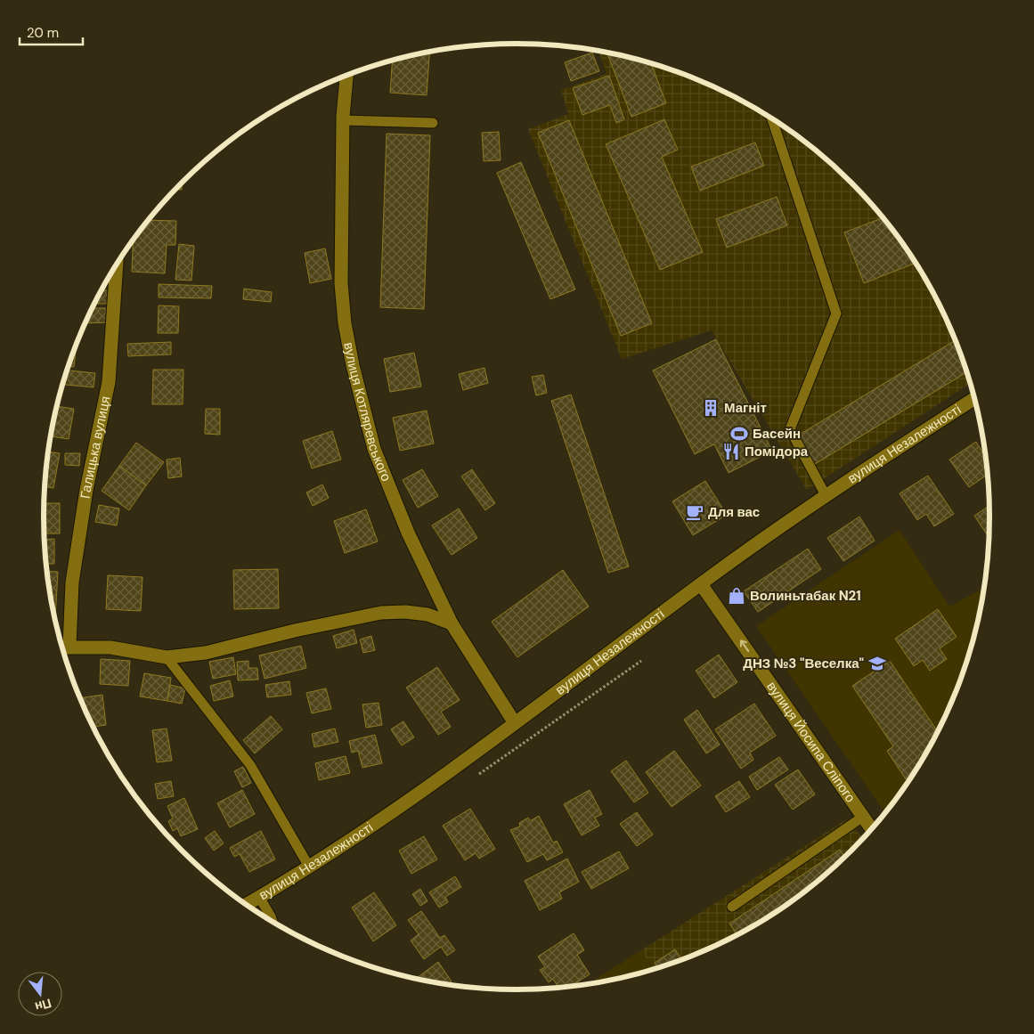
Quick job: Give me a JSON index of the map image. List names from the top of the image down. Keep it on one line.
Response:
{"streets":{"street":["вулиця Котляревського","вулиця Незалежності","Галицька вулиця","вулиця Йосипа Сліпого"]},"crossings":[["вулиця Котляревського","вулиця Незалежності"],["вулиця Незалежності","вулиця Йосипа Сліпого"]],"one_way":["вулиця Йосипа Сліпого"],"places":{"building":["Магніт"],"sports":["Басейн"],"restaurant":["Помідора"],"cafe":["Для вас"],"shop":["Волиньтабак N21"],"school or university":["ДНЗ №3 \"Веселка\""]},"scale_bar":"20 m","north":"bottom"}
